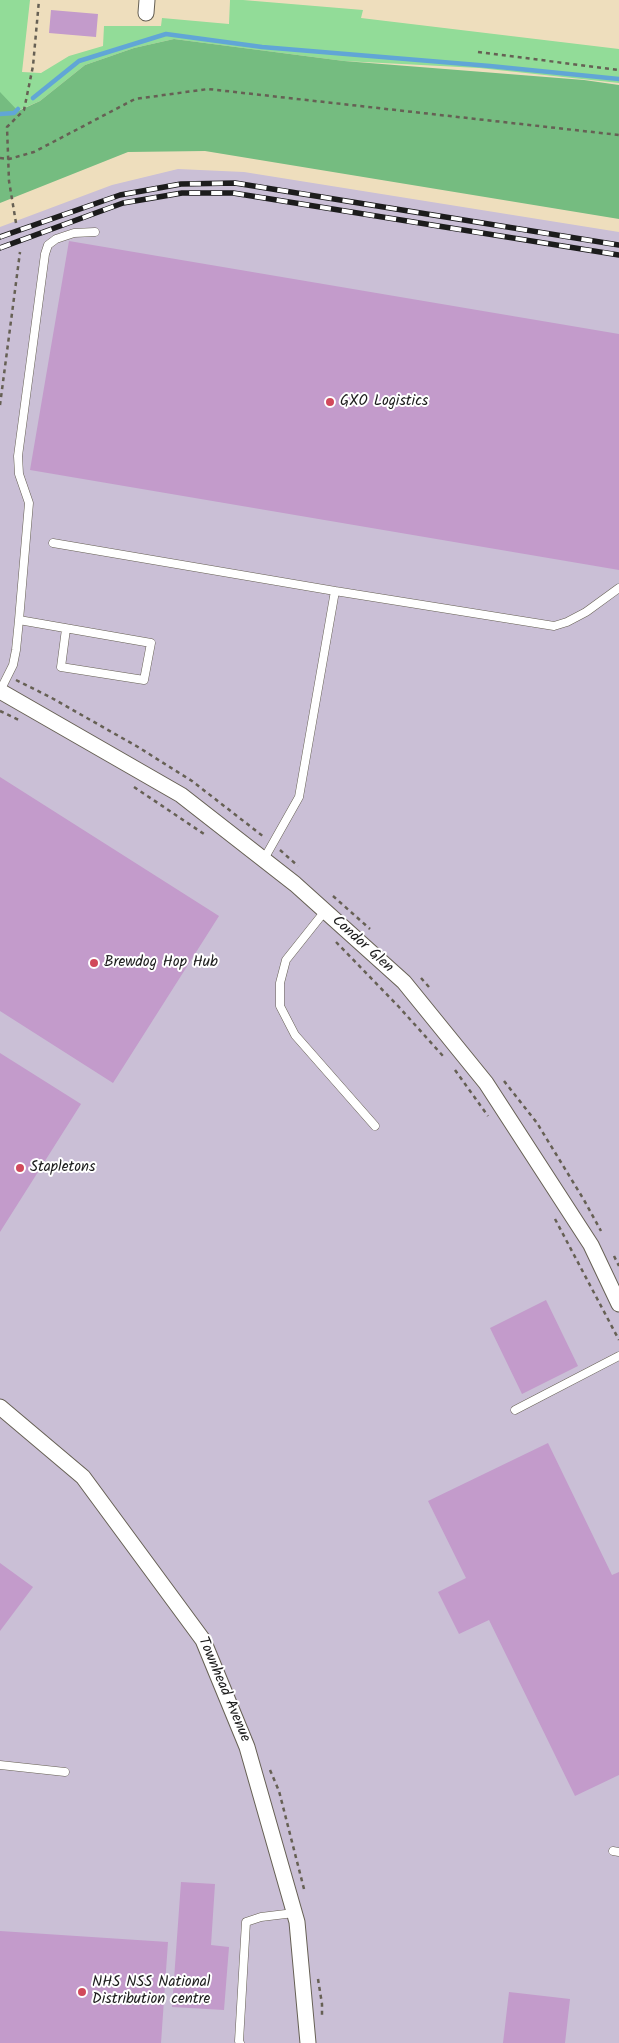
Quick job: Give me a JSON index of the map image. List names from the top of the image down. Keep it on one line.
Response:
{"streets":{"street":["Condor Glen","Townhead Avenue"]},"places":["GXO Logistics","Brewdog Hop Hub","Stapletons","NHS NSS National Distribution centre"]}
